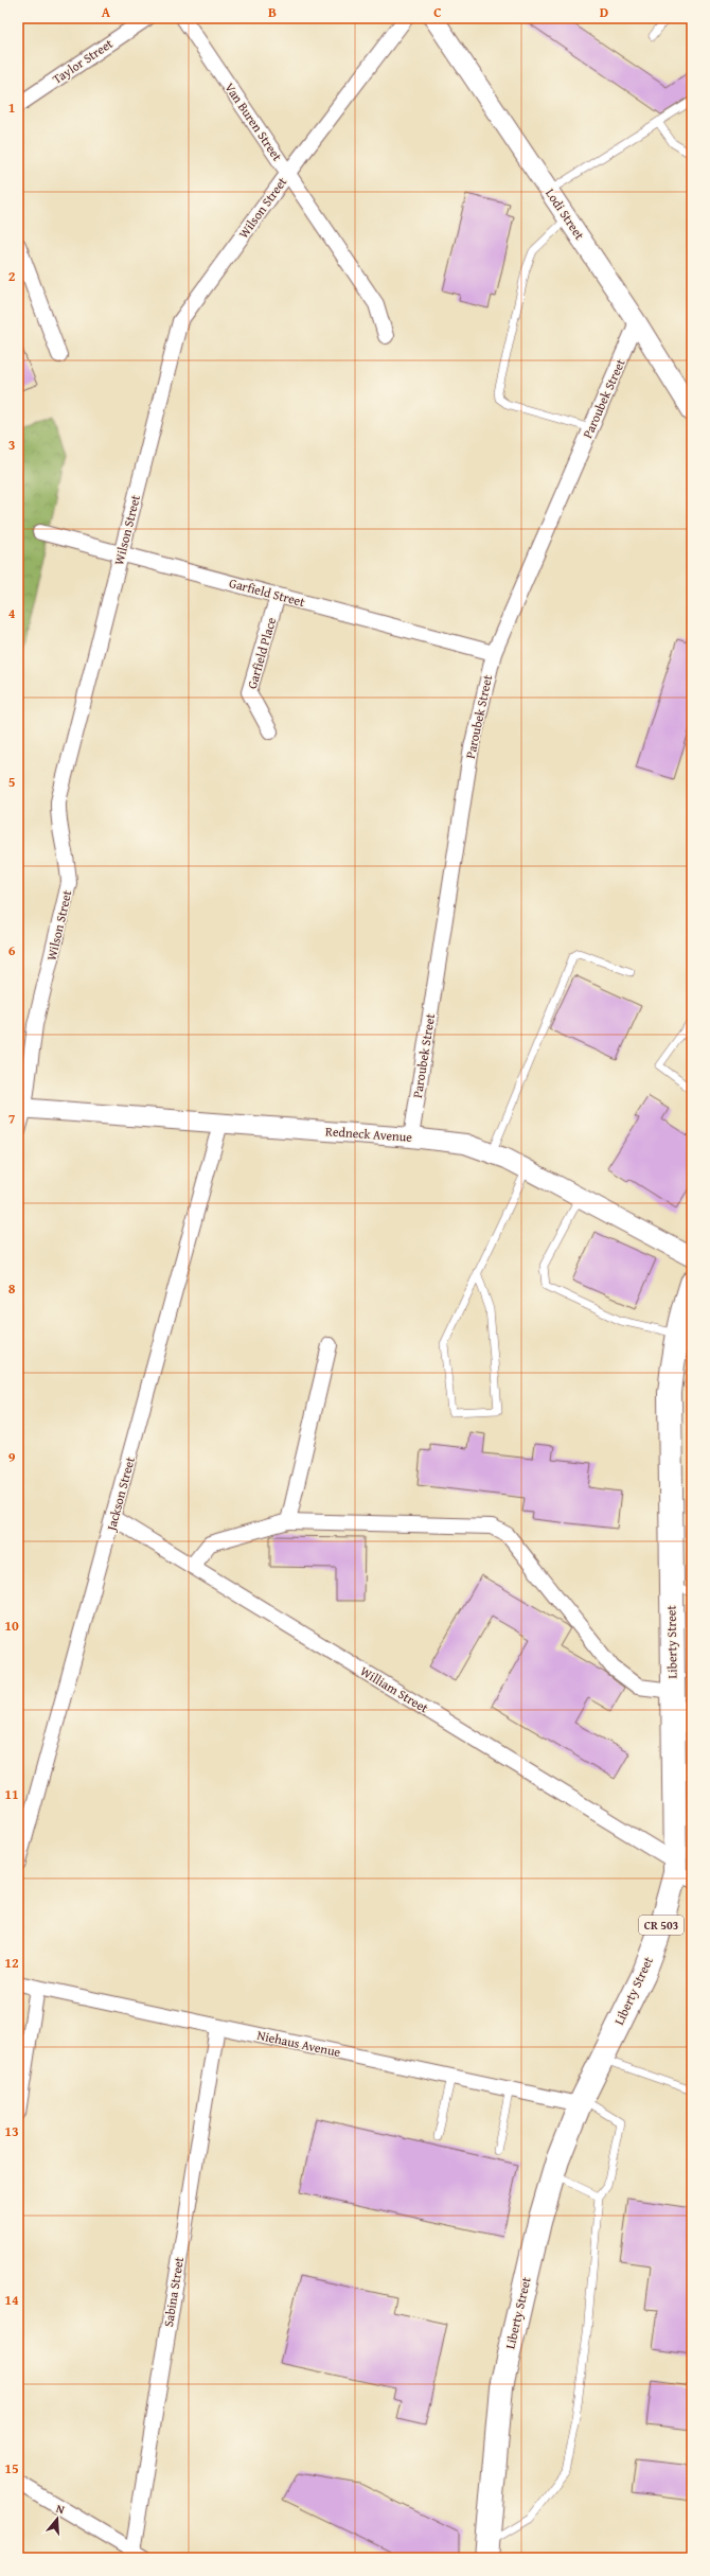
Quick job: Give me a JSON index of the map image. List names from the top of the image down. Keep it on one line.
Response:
{"streets":{"main road":["Liberty Street","CR 503"],"street":["Taylor Street","Van Buren Street","Wilson Street","Lodi Street","Paroubek Street","Garfield Street","Garfield Place","Redneck Avenue","Jackson Street","William Street","Niehaus Avenue","Sabina Street"]},"crossings":[["Van Buren Street","Wilson Street"],["Wilson Street","Garfield Street"],["Wilson Street","Redneck Avenue"],["Lodi Street","Paroubek Street"],["Paroubek Street","Garfield Street"],["Paroubek Street","Redneck Avenue"],["Garfield Street","Garfield Place"],["Redneck Avenue","Jackson Street"],["Jackson Street","William Street"],["Liberty Street","William Street"],["Liberty Street","Niehaus Avenue"],["Niehaus Avenue","Sabina Street"]],"north":"top","grid":{"columns":["A","B","C","D"],"rows":["1","2","3","4","5","6","7","8","9","10","11","12","13","14","15"]}}
